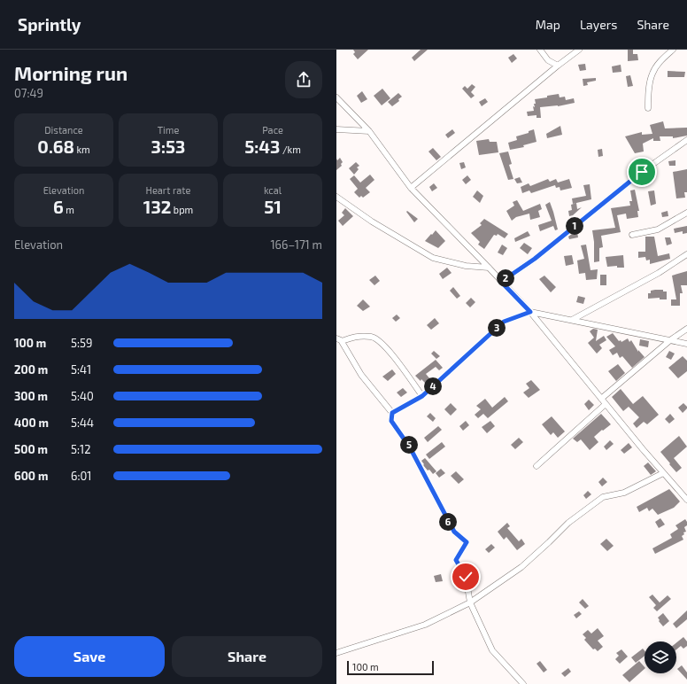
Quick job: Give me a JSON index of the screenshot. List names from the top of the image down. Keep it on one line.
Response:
{"scale_bar":"100 m","page":{"header":"Sprintly","nav":["Map","Layers","Share"],"heading":["Morning run","07:49"],"stats":[["Distance","0.68 km"],["Time","3:53"],["Pace","5:43 /km"],["Elevation","6 m"],["Heart rate","132 bpm"],["kcal","51"]],"pins":["1","2","3","4","5","6"],"chart":["Elevation","166–171 m"],"list":[{"name":"100 m","note":"5:59"},{"name":"200 m","note":"5:41"},{"name":"300 m","note":"5:40"},{"name":"400 m","note":"5:44"},{"name":"500 m","note":"5:12"},{"name":"600 m","note":"6:01"}],"buttons":["Save","Share"],"scale":"100 m"}}
